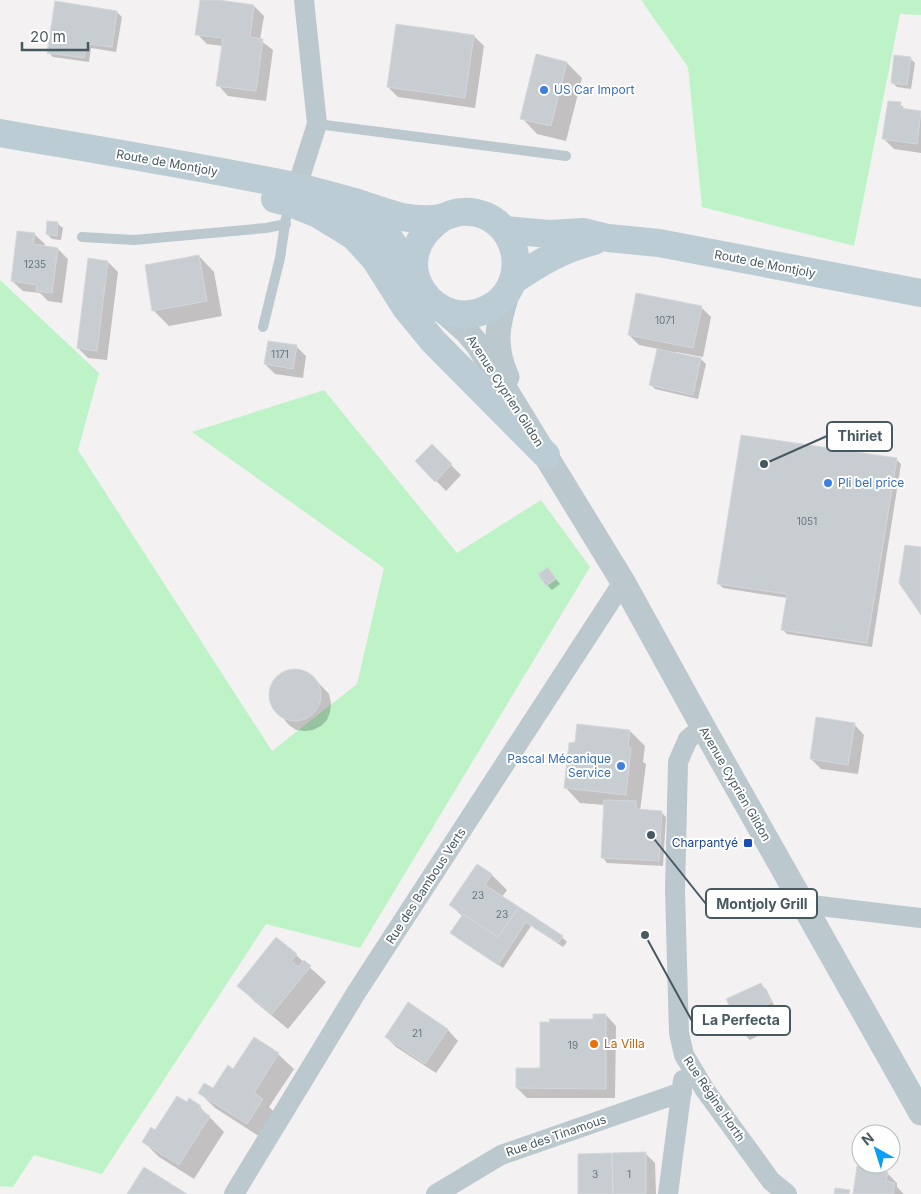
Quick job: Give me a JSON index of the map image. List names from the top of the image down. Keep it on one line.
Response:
{"streets":{"main road":["Route de Montjoly"],"street":["Avenue Cyprien Gildon","Rue des Bambous Verts","Rue Régine Horth","Rue des Tinamous"]},"crossings":[["Route de Montjoly","Avenue Cyprien Gildon"],["Avenue Cyprien Gildon","Rue des Bambous Verts"],["Avenue Cyprien Gildon","Rue Régine Horth"]],"places":{"other":["US Car Import","Thiriet","Pli bel price","Pascal Mécanique Service","Montjoly Grill","La Perfecta","La Villa"],"transit":["Charpantyé"]},"house_numbers":["1235","1071","1171","1051","23","23","21","19","3","1"],"scale_bar":"20 m","north":"top left"}
